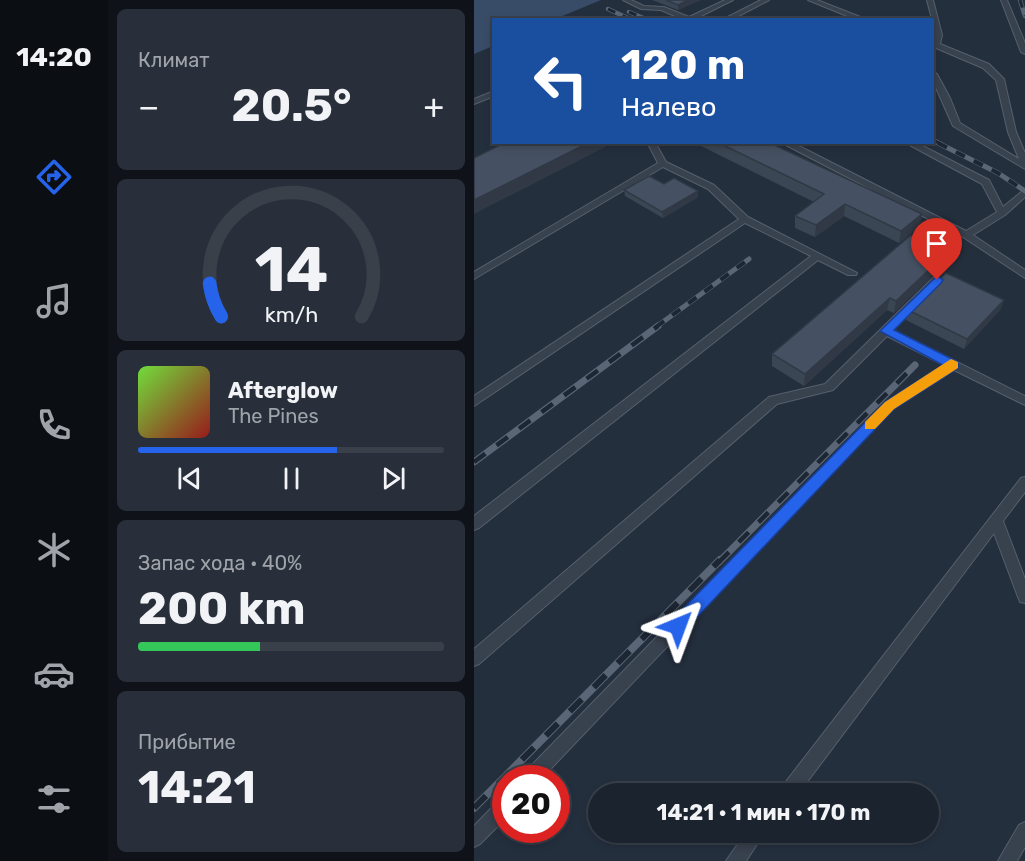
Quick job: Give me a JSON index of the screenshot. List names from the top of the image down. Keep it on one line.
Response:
{"page":{"tabs":"14:20","tile":["Климат",["Запас хода · 40%","200 km"],["Прибытие","14:21"]],"turn":["120 m","Налево"],"heat":["−","20.5°","+"],"song":["Afterglow","The Pines"],"limit":"20","trip":"14:21 · 1 мин · 170 m","gauge":["14","km/h"]}}
